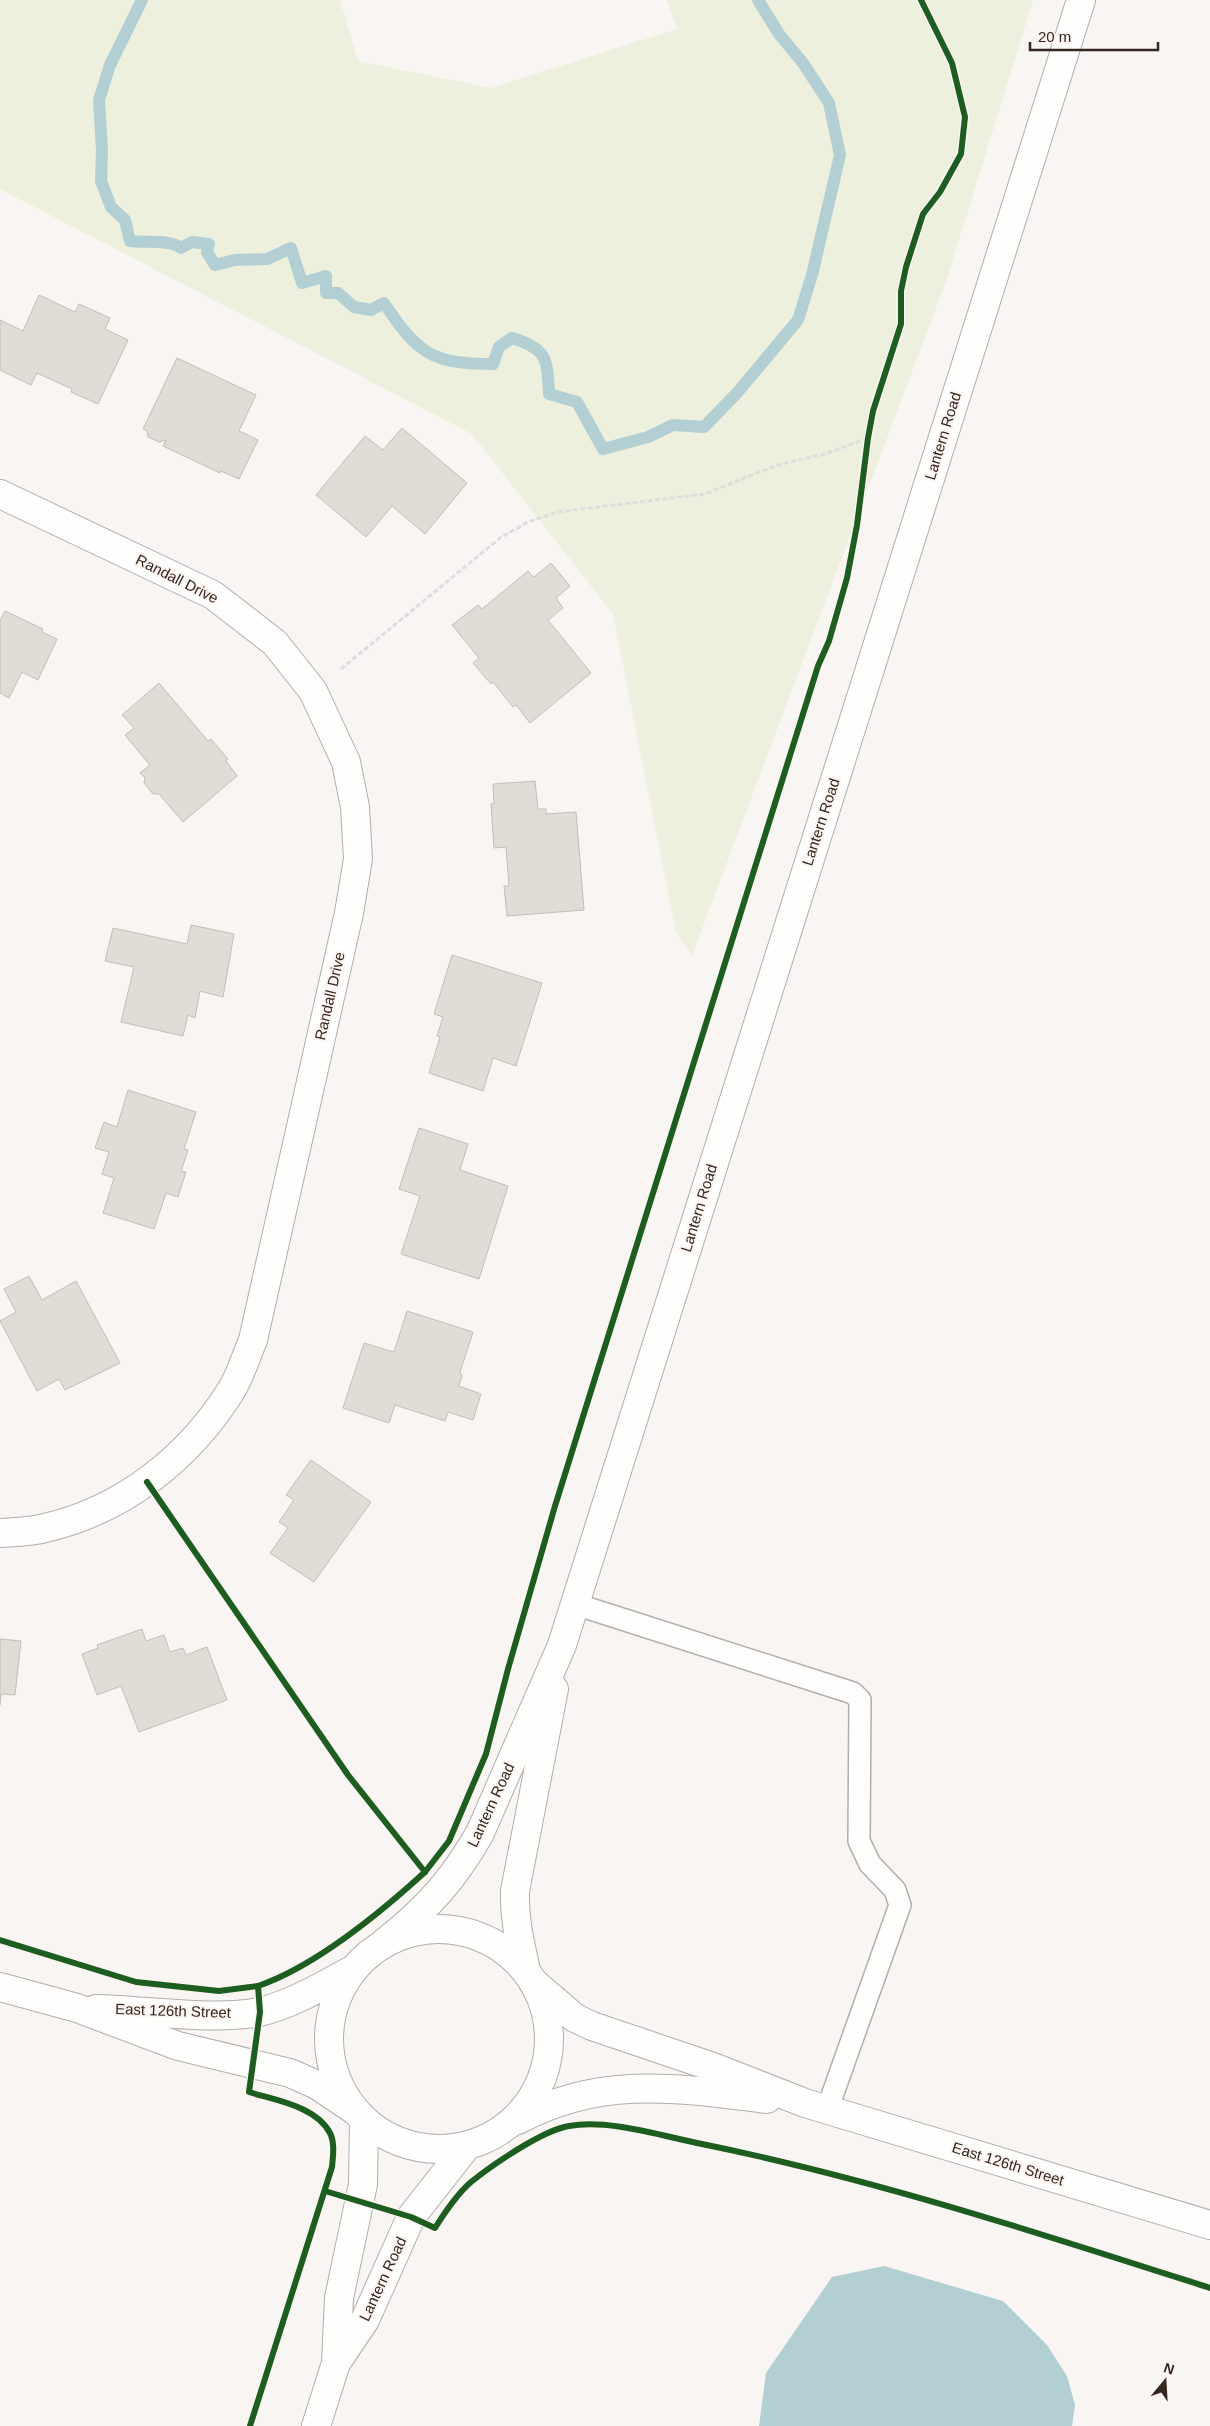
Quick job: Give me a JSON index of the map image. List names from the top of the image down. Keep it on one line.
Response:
{"streets":{"street":["Lantern Road","Randall Drive","East 126th Street"]},"crossings":[["Lantern Road","East 126th Street"]],"scale_bar":"20 m","north":"top"}
